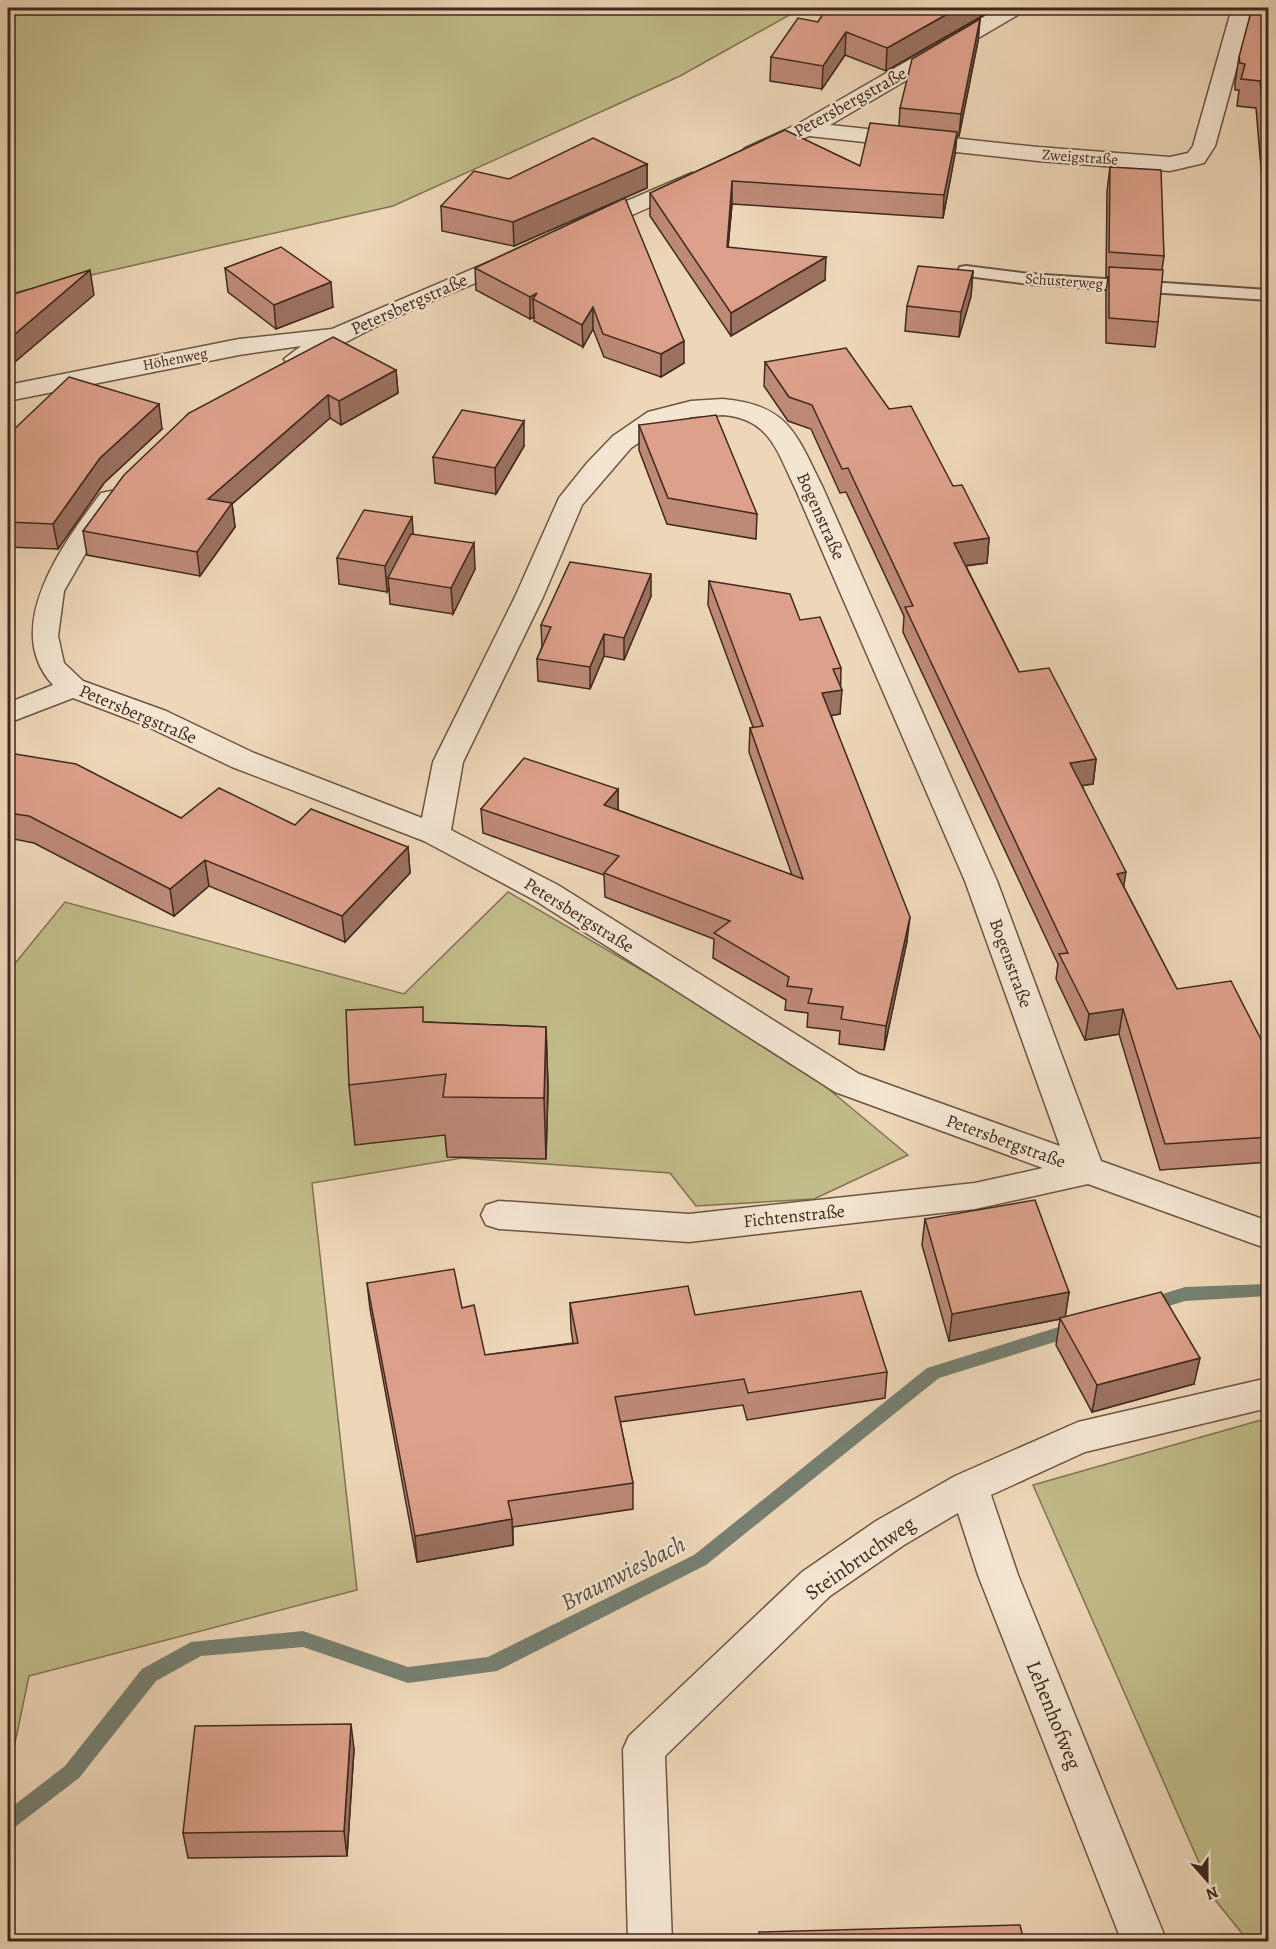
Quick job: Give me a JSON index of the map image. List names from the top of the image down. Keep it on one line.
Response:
{"streets":{"street":["Petersbergstraße","Zweigstraße","Höhenweg","Bogenstraße","Fichtenstraße","Steinbruchweg","Lehenhofweg"],"lane":["Schusterweg"]},"crossings":[["Petersbergstraße","Zweigstraße"],["Petersbergstraße","Höhenweg"],["Petersbergstraße","Bogenstraße"],["Petersbergstraße","Fichtenstraße"],["Bogenstraße","Fichtenstraße"],["Steinbruchweg","Lehenhofweg"]],"water":["Braunwiesbach"],"north":"bottom"}
